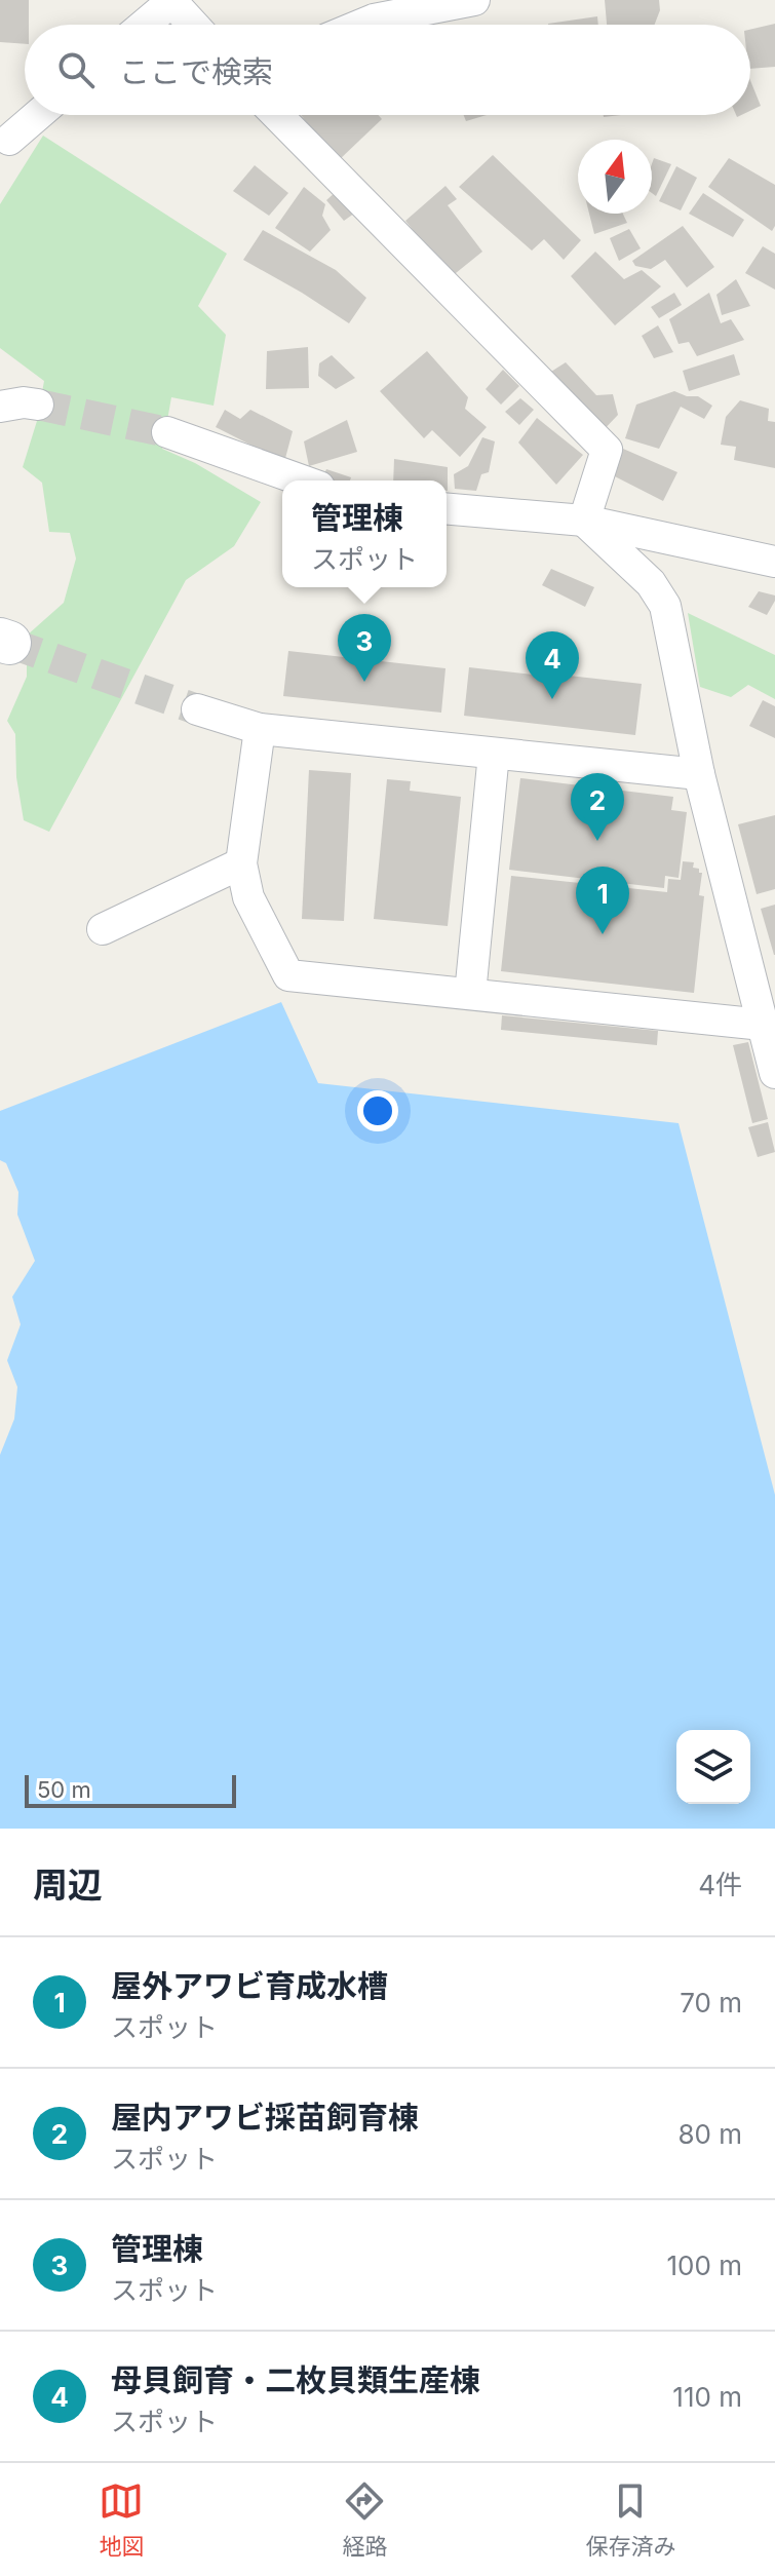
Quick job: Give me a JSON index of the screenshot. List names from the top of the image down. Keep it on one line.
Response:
{"scale_bar":"50 m","north":"top","page":{"search":"ここで検索","popup":["管理棟","スポット"],"pins":["3","4","2","1"],"scale":"50 m","heading":["周辺","4件"],"list":[{"mark":"1","name":"屋外アワビ育成水槽","note":"スポット","value":"70 m"},{"mark":"2","name":"屋内アワビ採苗飼育棟","note":"スポット","value":"80 m"},{"mark":"3","name":"管理棟","note":"スポット","value":"100 m"},{"mark":"4","name":"母貝飼育・二枚貝類生産棟","note":"スポット","value":"110 m"}],"nav":["地図","経路","保存済み"]}}
